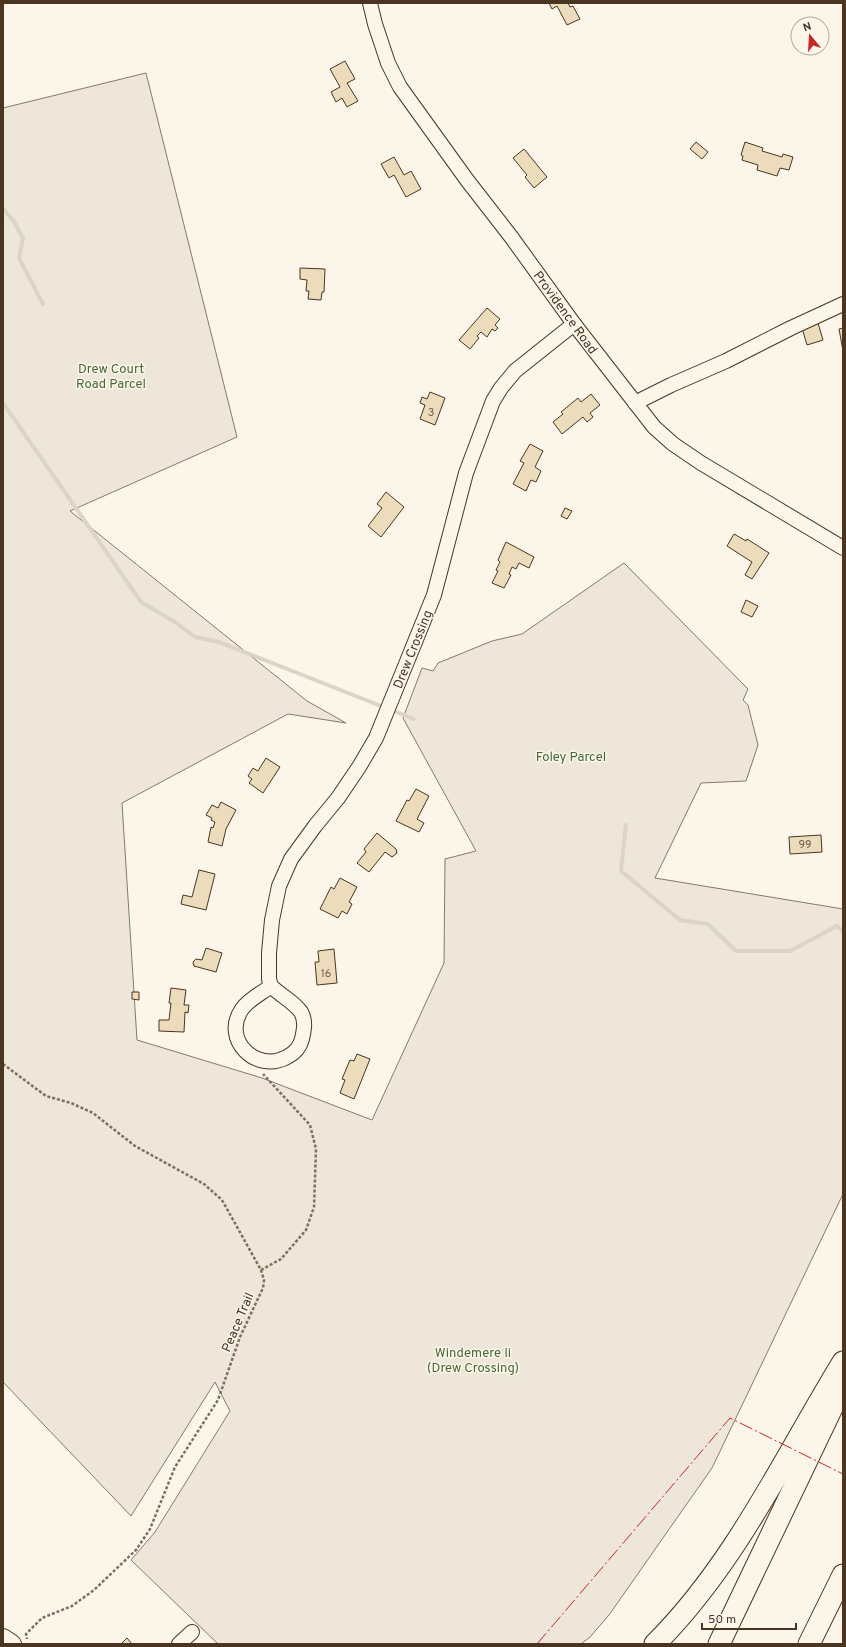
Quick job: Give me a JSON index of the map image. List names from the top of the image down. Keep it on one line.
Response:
{"streets":{"street":["Providence Road","Drew Crossing"],"path":["Peace Trail"]},"crossings":[["Providence Road","Drew Crossing"]],"parks":["Drew Court Road Parcel","Foley Parcel","Windemere Ii (Drew Crossing)"],"house_numbers":["3","99","16"],"scale_bar":"50 m","north":"top"}
